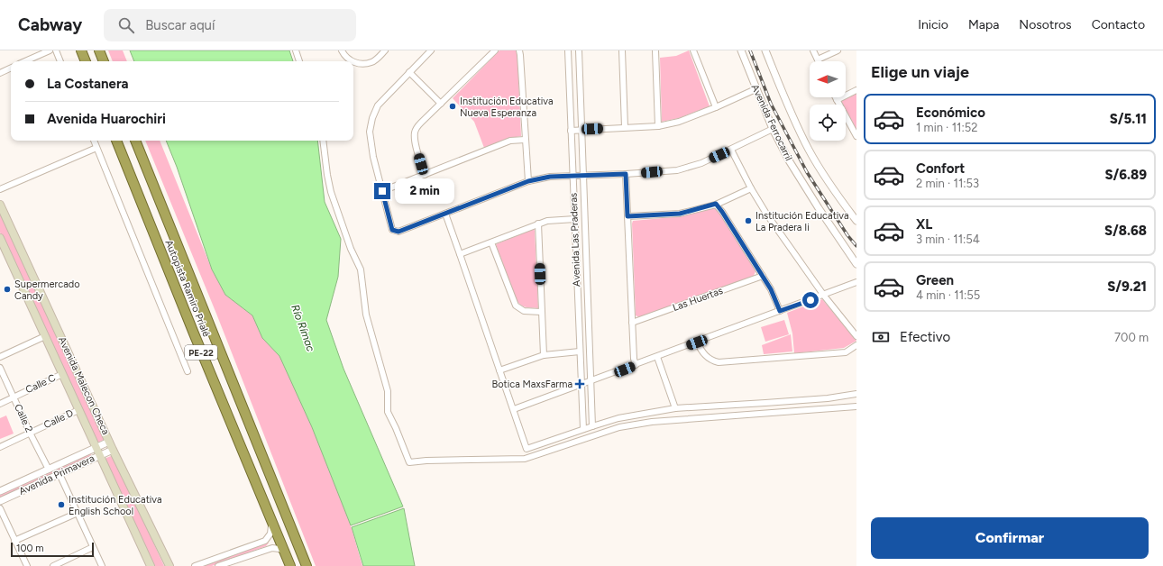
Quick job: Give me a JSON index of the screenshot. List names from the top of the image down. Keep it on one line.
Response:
{"streets":{"highway":["Autopista Ramiro Prialé","PE-22"],"main road":["Avenida Malecon Checa"],"street":["Avenida Ferrocarril","Avenida Las Praderas","Las Huertas","Calle C","Calle 2","Calle D","Avenida Primavera"]},"crossings":[["Calle C","Avenida Malecon Checa"],["Calle C","Calle 2"],["Avenida Malecon Checa","Calle D"],["Avenida Malecon Checa","Avenida Primavera"],["Calle 2","Calle D"],["Calle 2","Avenida Primavera"]],"water":["Río Rímac"],"places":{"other":["Institución Educativa Nueva Esperanza","Institución Educativa La Pradera Ii","Supermercado Candy","Institución Educativa English School"],"health":["Botica MaxsFarma"]},"scale_bar":"100 m","north":"left","page":{"header":"Cabway","search":"Buscar aquí","nav":["Inicio","Mapa","Nosotros","Contacto"],"heading":"Elige un viaje","banner":["La Costanera","Avenida Huarochiri"],"list":[{"name":"Económico","note":"1 min · 11:52","value":"S/5.11"},{"name":"Confort","note":"2 min · 11:53","value":"S/6.89"},{"name":"XL","note":"3 min · 11:54","value":"S/8.68"},{"name":"Green","note":"4 min · 11:55","value":"S/9.21"}],"bubble":"2 min","pay":["Efectivo","700 m"],"buttons":"Confirmar","scale":"100 m"}}
